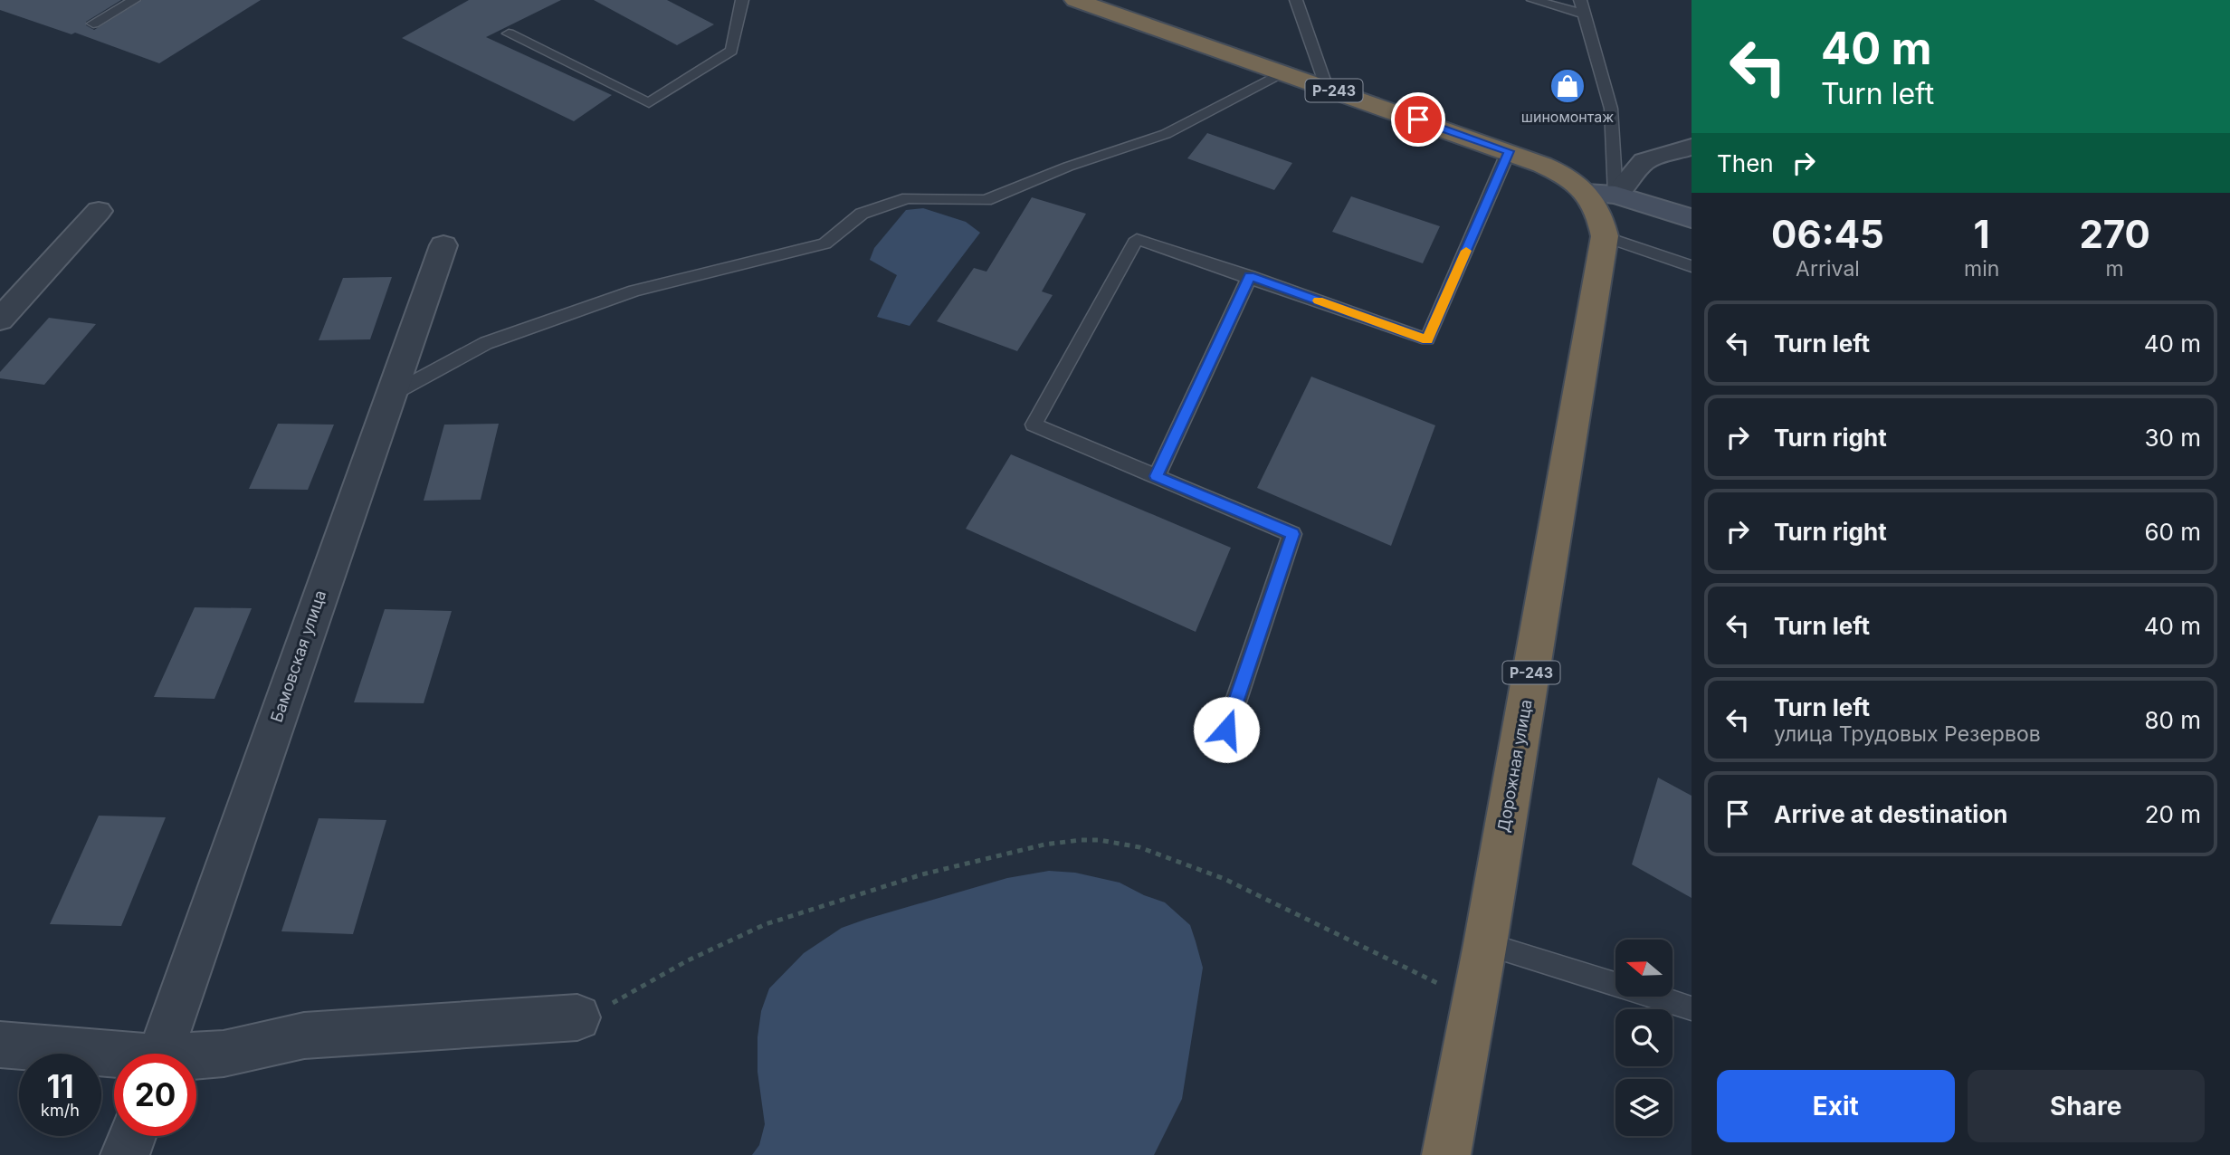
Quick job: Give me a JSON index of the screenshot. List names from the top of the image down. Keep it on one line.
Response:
{"streets":{"highway":["Р-243","Дорожная улица"],"street":["Бамовская улица"]},"crossings":[["Р-243","Дорожная улица"]],"places":{"shop":["шиномонтаж"]},"north":"left","page":{"turn":["40 m","Turn left"],"then":"Then","eta":["06:45","Arrival","1","min","270","m"],"list":[{"name":"Turn left","value":"40 m"},{"name":"Turn right","value":"30 m"},{"name":"Turn right","value":"60 m"},{"name":"Turn left","value":"40 m"},{"name":"Turn left","note":"улица Трудовых Резервов","value":"80 m"},{"name":"Arrive at destination","value":"20 m"}],"speed":"11 km/h","limit":"20","buttons":["Exit","Share"]}}
